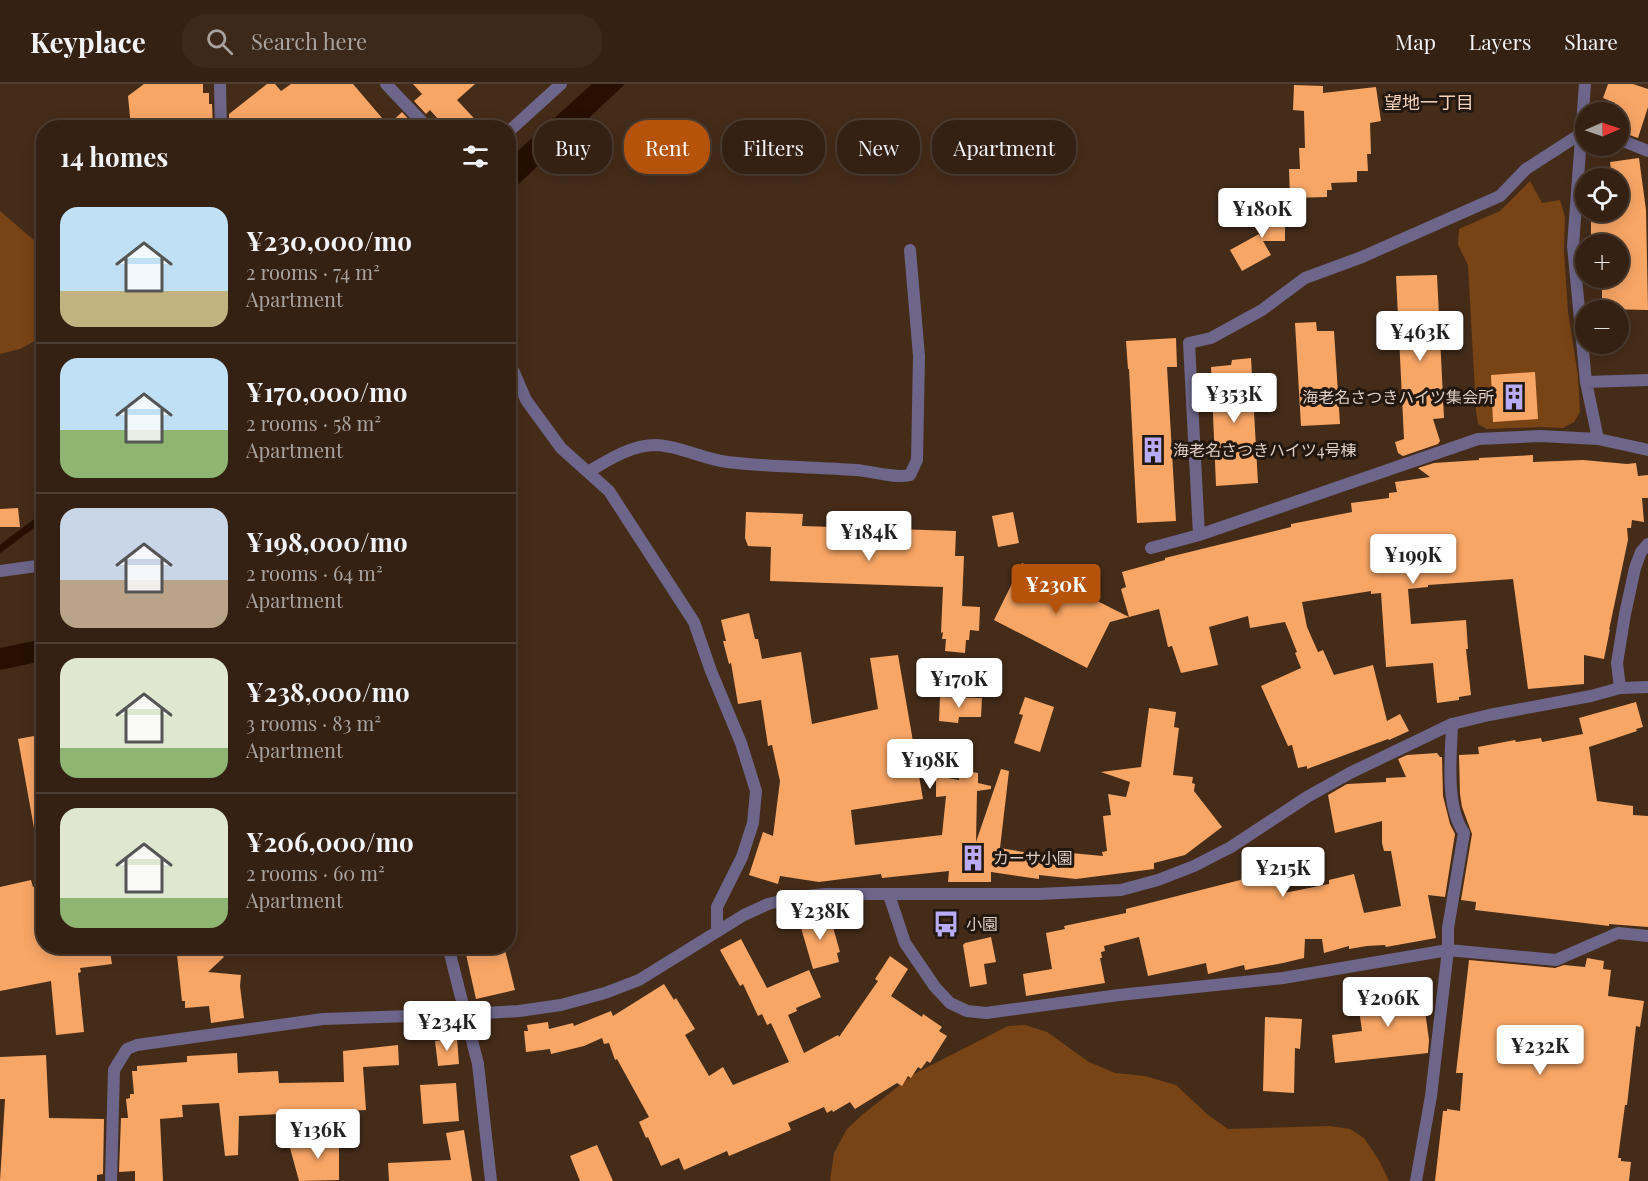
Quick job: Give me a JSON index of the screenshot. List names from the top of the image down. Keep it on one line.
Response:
{"districts":["望地一丁目"],"places":{"building":["海老名さつきハイツ集会所","海老名さつきハイツ4号棟","カーサ小園"],"bus stop":["小園"]},"north":"right","page":{"header":"Keyplace","search":"Search here","nav":["Map","Layers","Share"],"map_buttons":["+","−"],"chip":["Buy","Rent","Filters","New","Apartment"],"heading":"14 homes","price":["¥180K","¥463K","¥353K","¥184K","¥199K","¥230K","¥170K","¥198K","¥215K","¥238K","¥206K","¥234K","¥232K","¥136K"],"list":[{"name":"¥230,000/mo","note":"2 rooms · 74 m² · Apartment"},{"name":"¥170,000/mo","note":"2 rooms · 58 m² · Apartment"},{"name":"¥198,000/mo","note":"2 rooms · 64 m² · Apartment"},{"name":"¥238,000/mo","note":"3 rooms · 83 m² · Apartment"},{"name":"¥206,000/mo","note":"2 rooms · 60 m² · Apartment"}]}}
